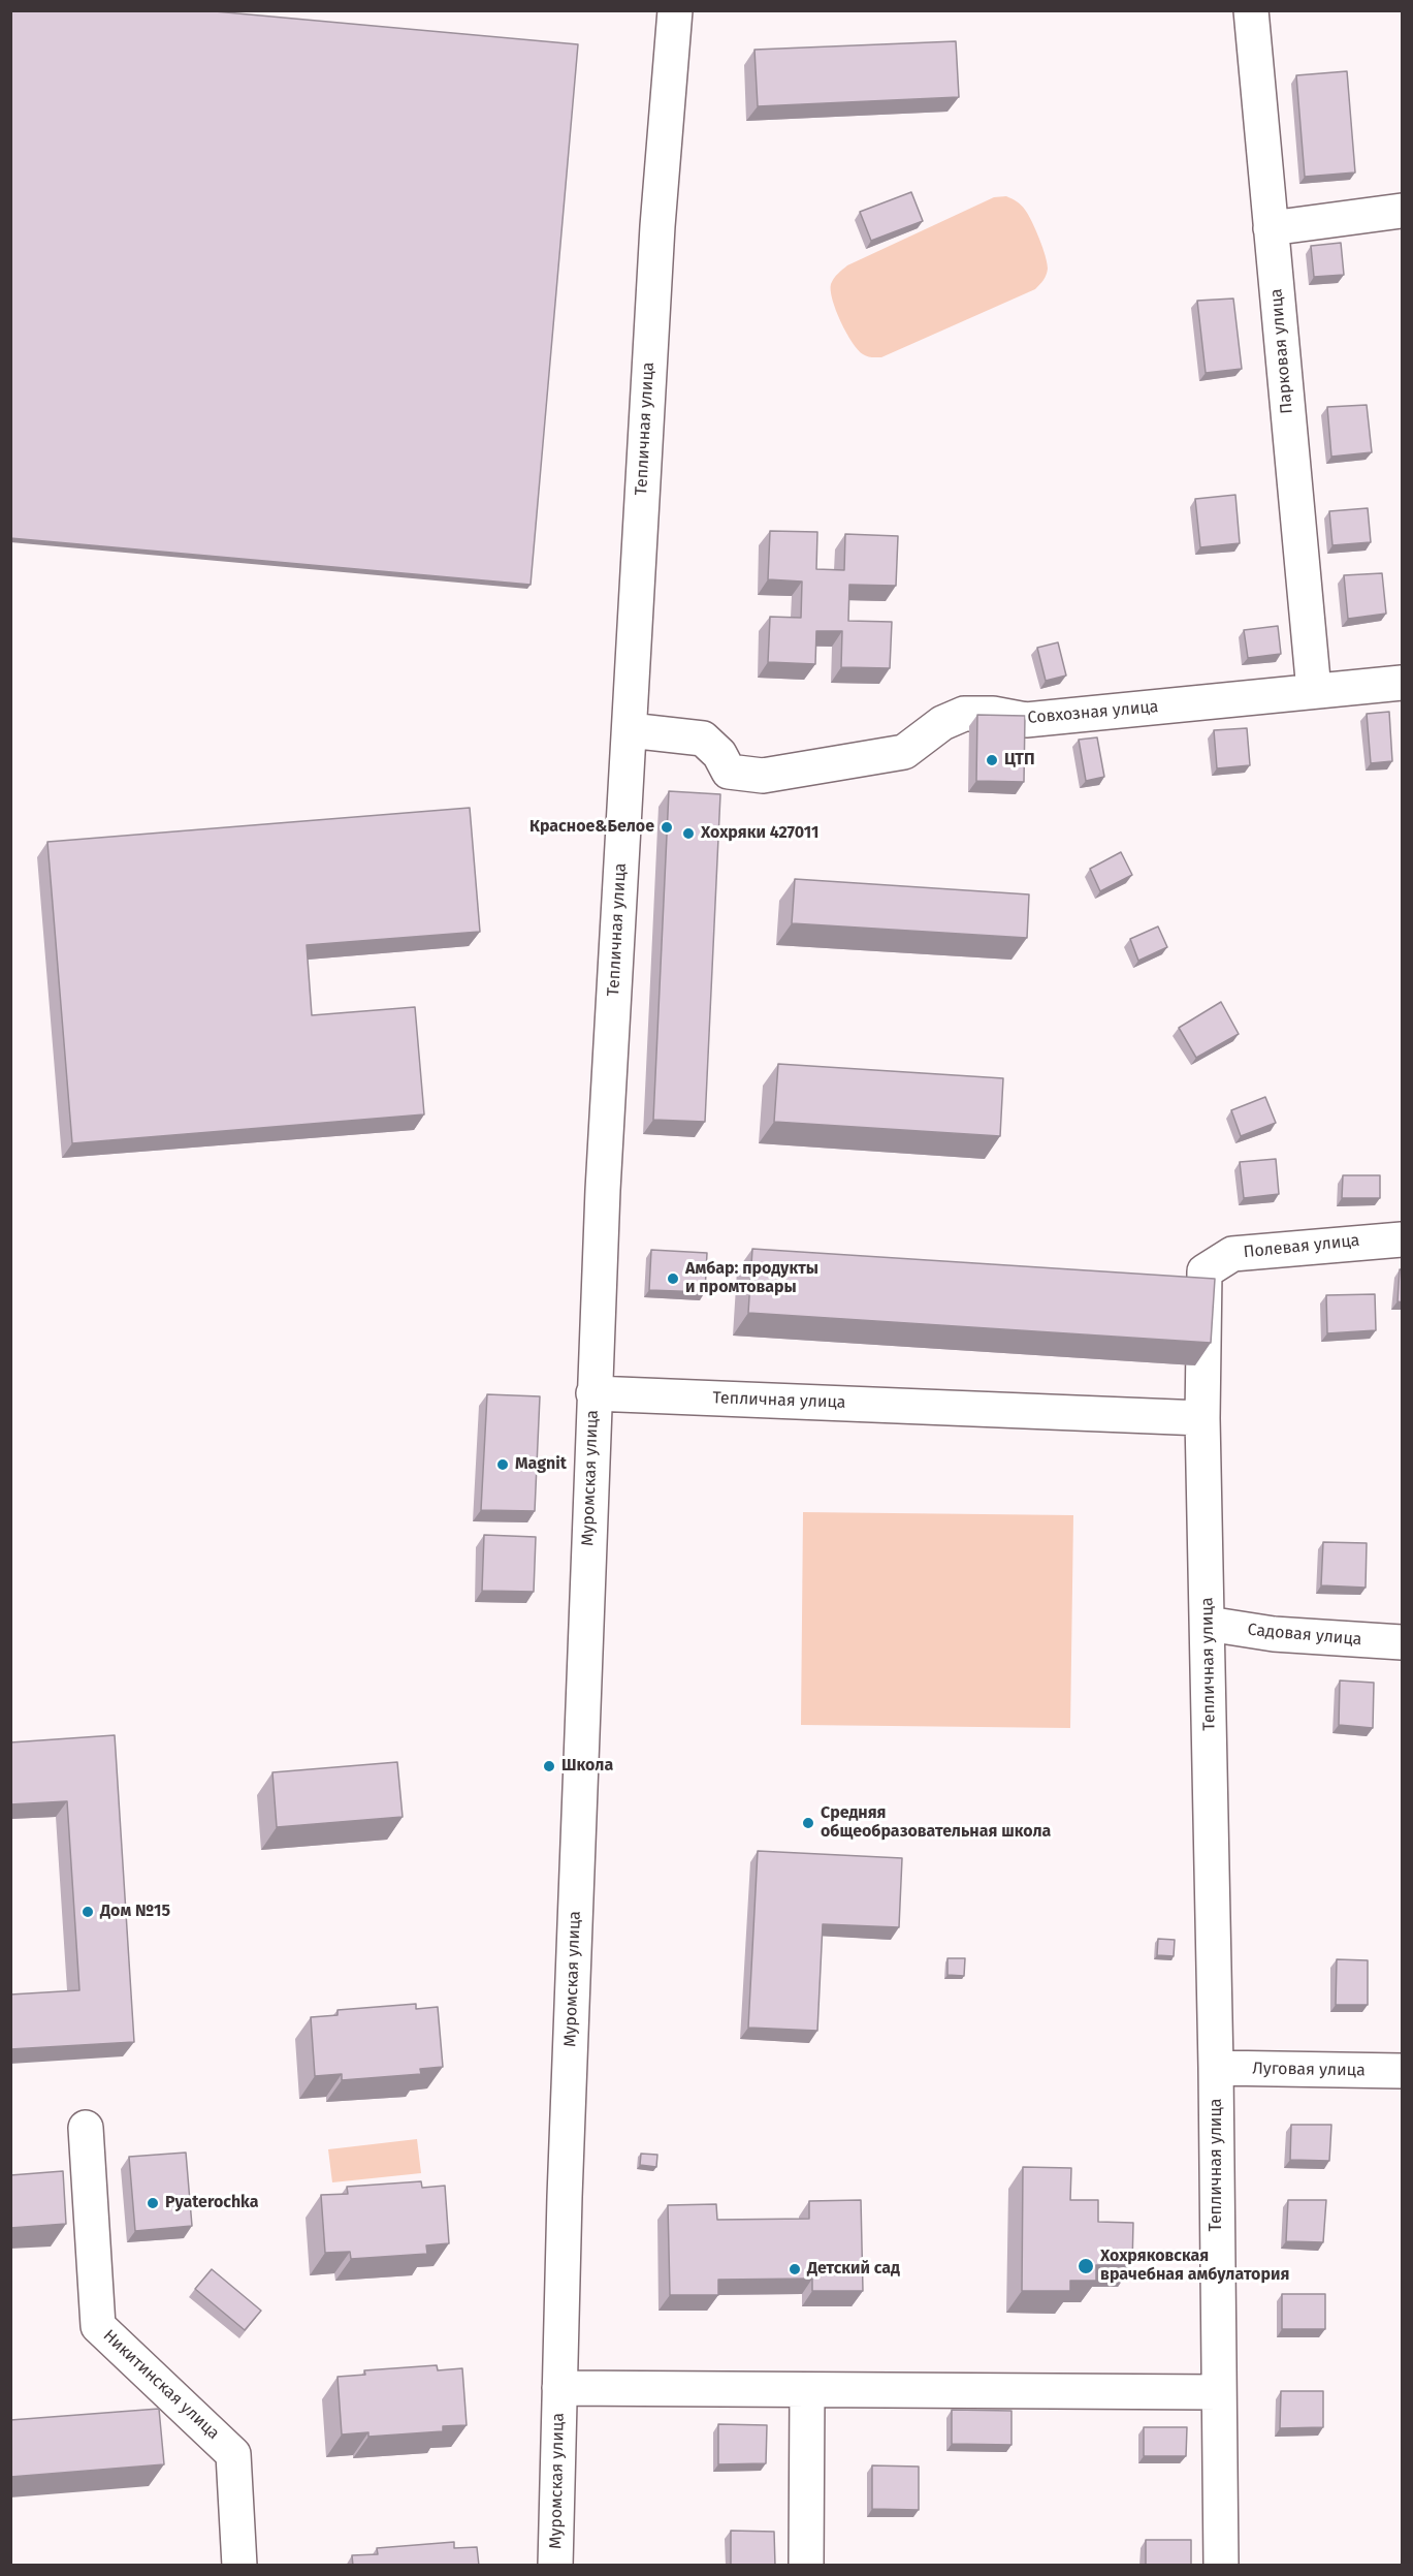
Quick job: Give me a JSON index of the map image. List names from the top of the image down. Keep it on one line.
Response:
{"streets":{"street":["Парковая улица","Тепличная улица","Совхозная улица","Полевая улица","Муромская улица","Садовая улица","Луговая улица","Никитинская улица"]},"crossings":[["Парковая улица","Совхозная улица"],["Тепличная улица","Совхозная улица"],["Тепличная улица","Полевая улица"],["Тепличная улица","Муромская улица"],["Тепличная улица","Садовая улица"],["Тепличная улица","Луговая улица"]],"places":["ЦТП","Красное&Белое","Хохряки 427011","Амбар: продукты и промтовары","Magnit","Школа","Средняя общеобразовательная школа","Дом №15","Pyaterochka","Хохряковская врачебная амбулатория","Детский сад"]}
